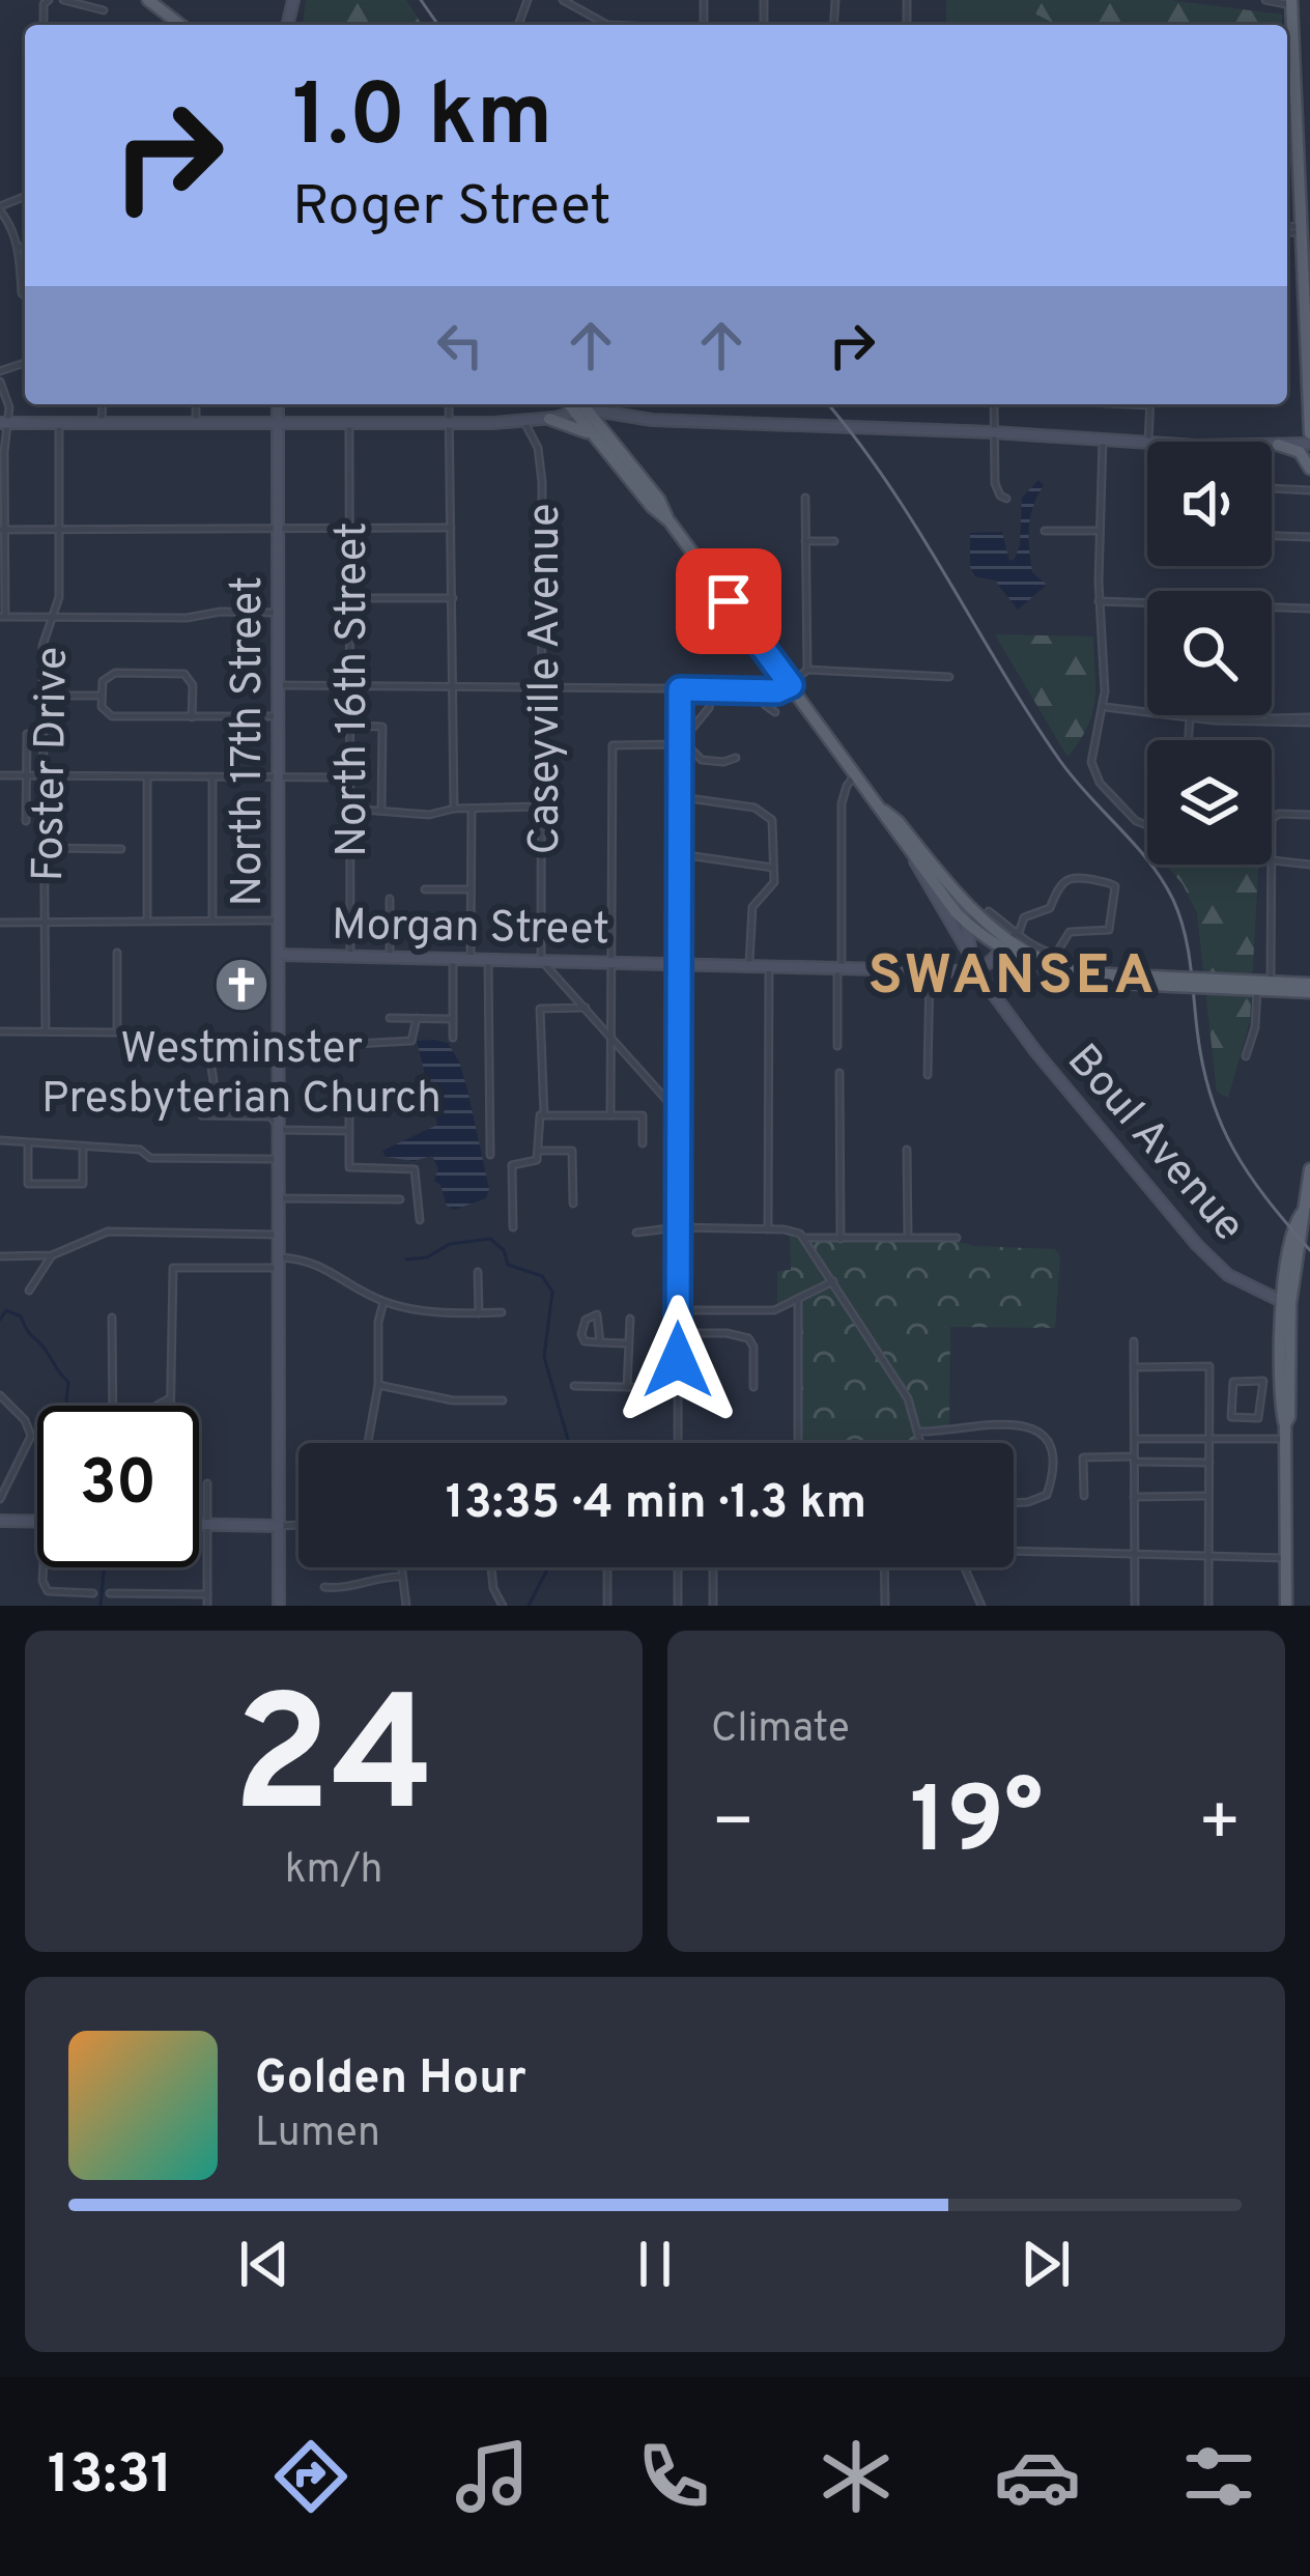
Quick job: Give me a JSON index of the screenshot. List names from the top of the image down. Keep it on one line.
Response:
{"streets":{"street":["Caseyville Avenue","North 16th Street","North 17th Street","Foster Drive","Morgan Street","Boul Avenue"]},"crossings":[["Caseyville Avenue","Morgan Street"],["North 16th Street","Morgan Street"],["North 17th Street","Morgan Street"],["Morgan Street","Boul Avenue"]],"districts":["SWANSEA"],"places":{"church":["Westminster Presbyterian Church"]},"page":{"turn":["1.0 km","Roger Street"],"limit":"30","trip":"13:35 · 4 min · 1.3 km","tile":[["24","km/h"],"Climate"],"heat":["−","19°","+"],"song":["Golden Hour","Lumen"],"tabs":"13:31"}}
